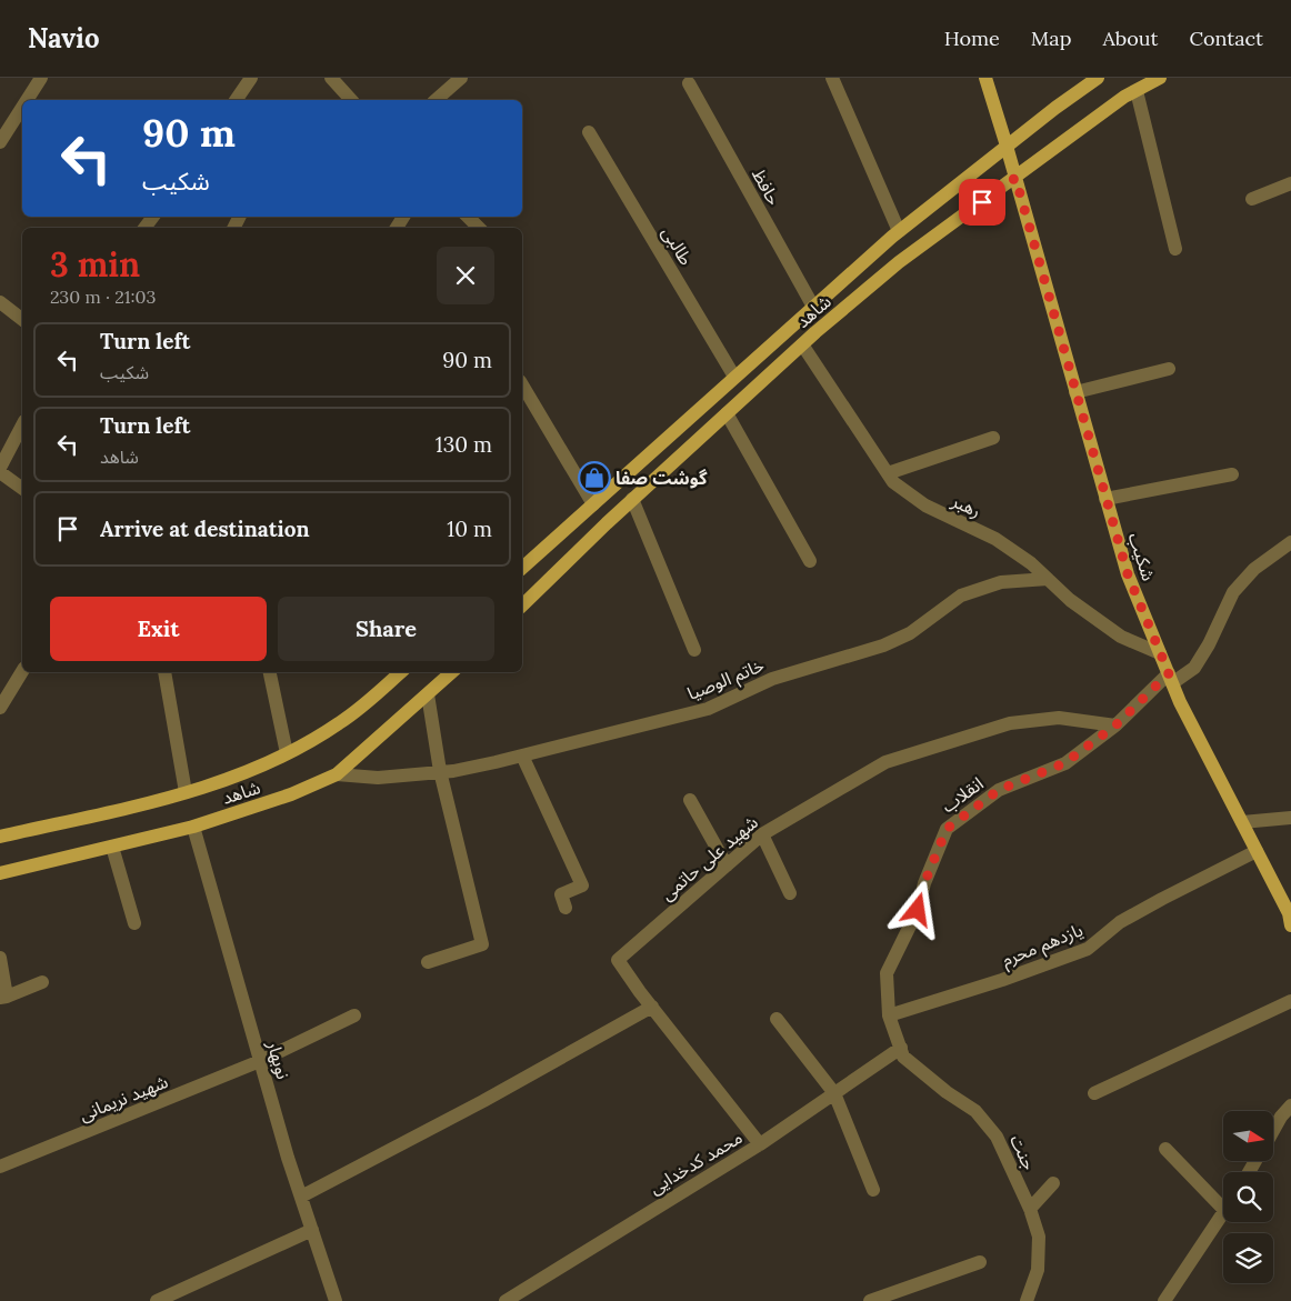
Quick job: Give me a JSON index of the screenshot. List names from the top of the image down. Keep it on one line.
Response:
{"streets":{"main road":["شاهد","شکیب"],"street":["حافظ","طالبی","رهبر","خاتم الوصیا","انقلاب","شهید علی حاتمی","یازدهم محرم","نوبهار","شهید نریمانی","جنت","محمد کدخدایی"]},"crossings":[["حافظ","شاهد"],["طالبی","شاهد"],["شاهد","رهبر"],["شاهد","شکیب"],["شاهد","خاتم الوصیا"],["شاهد","نوبهار"],["رهبر","شکیب"],["رهبر","خاتم الوصیا"],["شکیب","انقلاب"],["شکیب","یازدهم محرم"],["انقلاب","شهید علی حاتمی"],["انقلاب","یازدهم محرم"],["انقلاب","جنت"],["انقلاب","محمد کدخدایی"],["شهید علی حاتمی","محمد کدخدایی"],["نوبهار","شهید نریمانی"],["جنت","محمد کدخدایی"]],"places":{"shop":["گوشت صفا"]},"north":"right","page":{"header":"Navio","nav":["Home","Map","About","Contact"],"turn":["90 m","شکیب"],"heading":["3 min","230 m · 21:03"],"list":[{"name":"Turn left","note":"شکیب","value":"90 m"},{"name":"Turn left","note":"شاهد","value":"130 m"},{"name":"Arrive at destination","value":"10 m"}],"buttons":["Exit","Share"]}}
